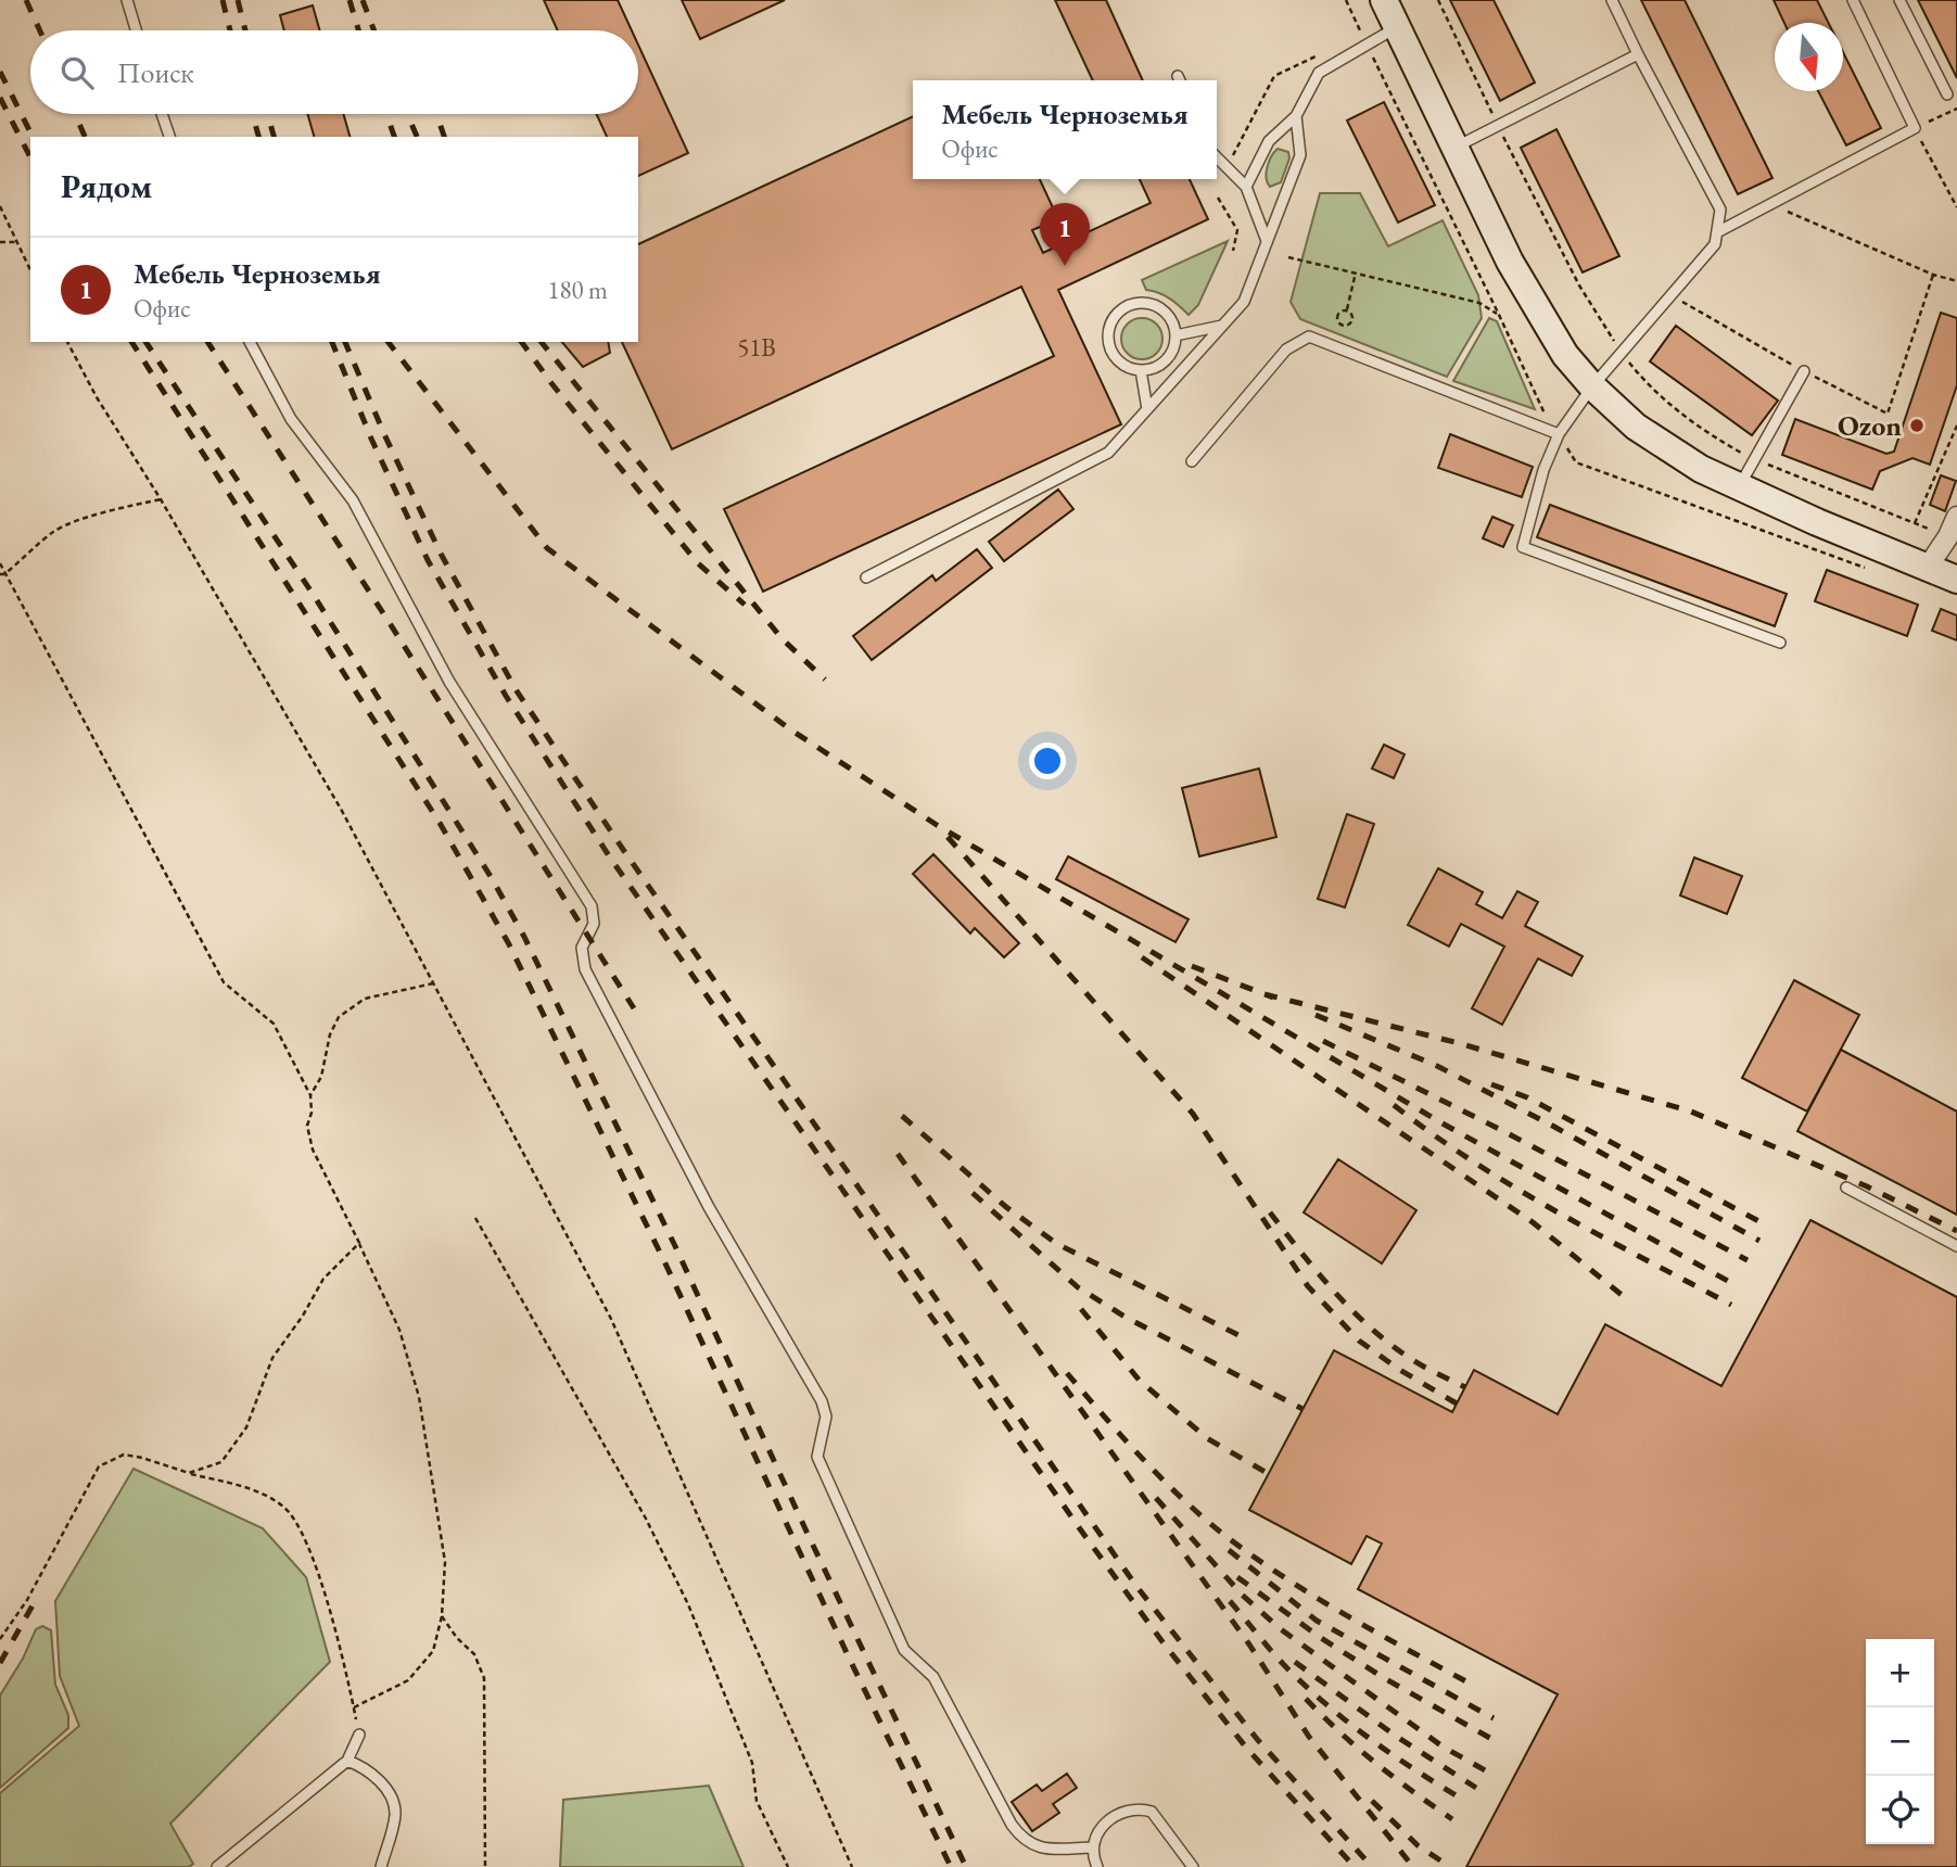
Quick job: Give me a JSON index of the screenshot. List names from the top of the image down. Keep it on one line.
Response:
{"places":["Ozon"],"house_numbers":["51В"],"north":"bottom","page":{"search":"Поиск","popup":["Мебель Черноземья","Офис"],"heading":"Рядом","pins":"1","list":[{"mark":"1","name":"Мебель Черноземья","note":"Офис","value":"180 m"}],"map_buttons":["+","−"]}}
